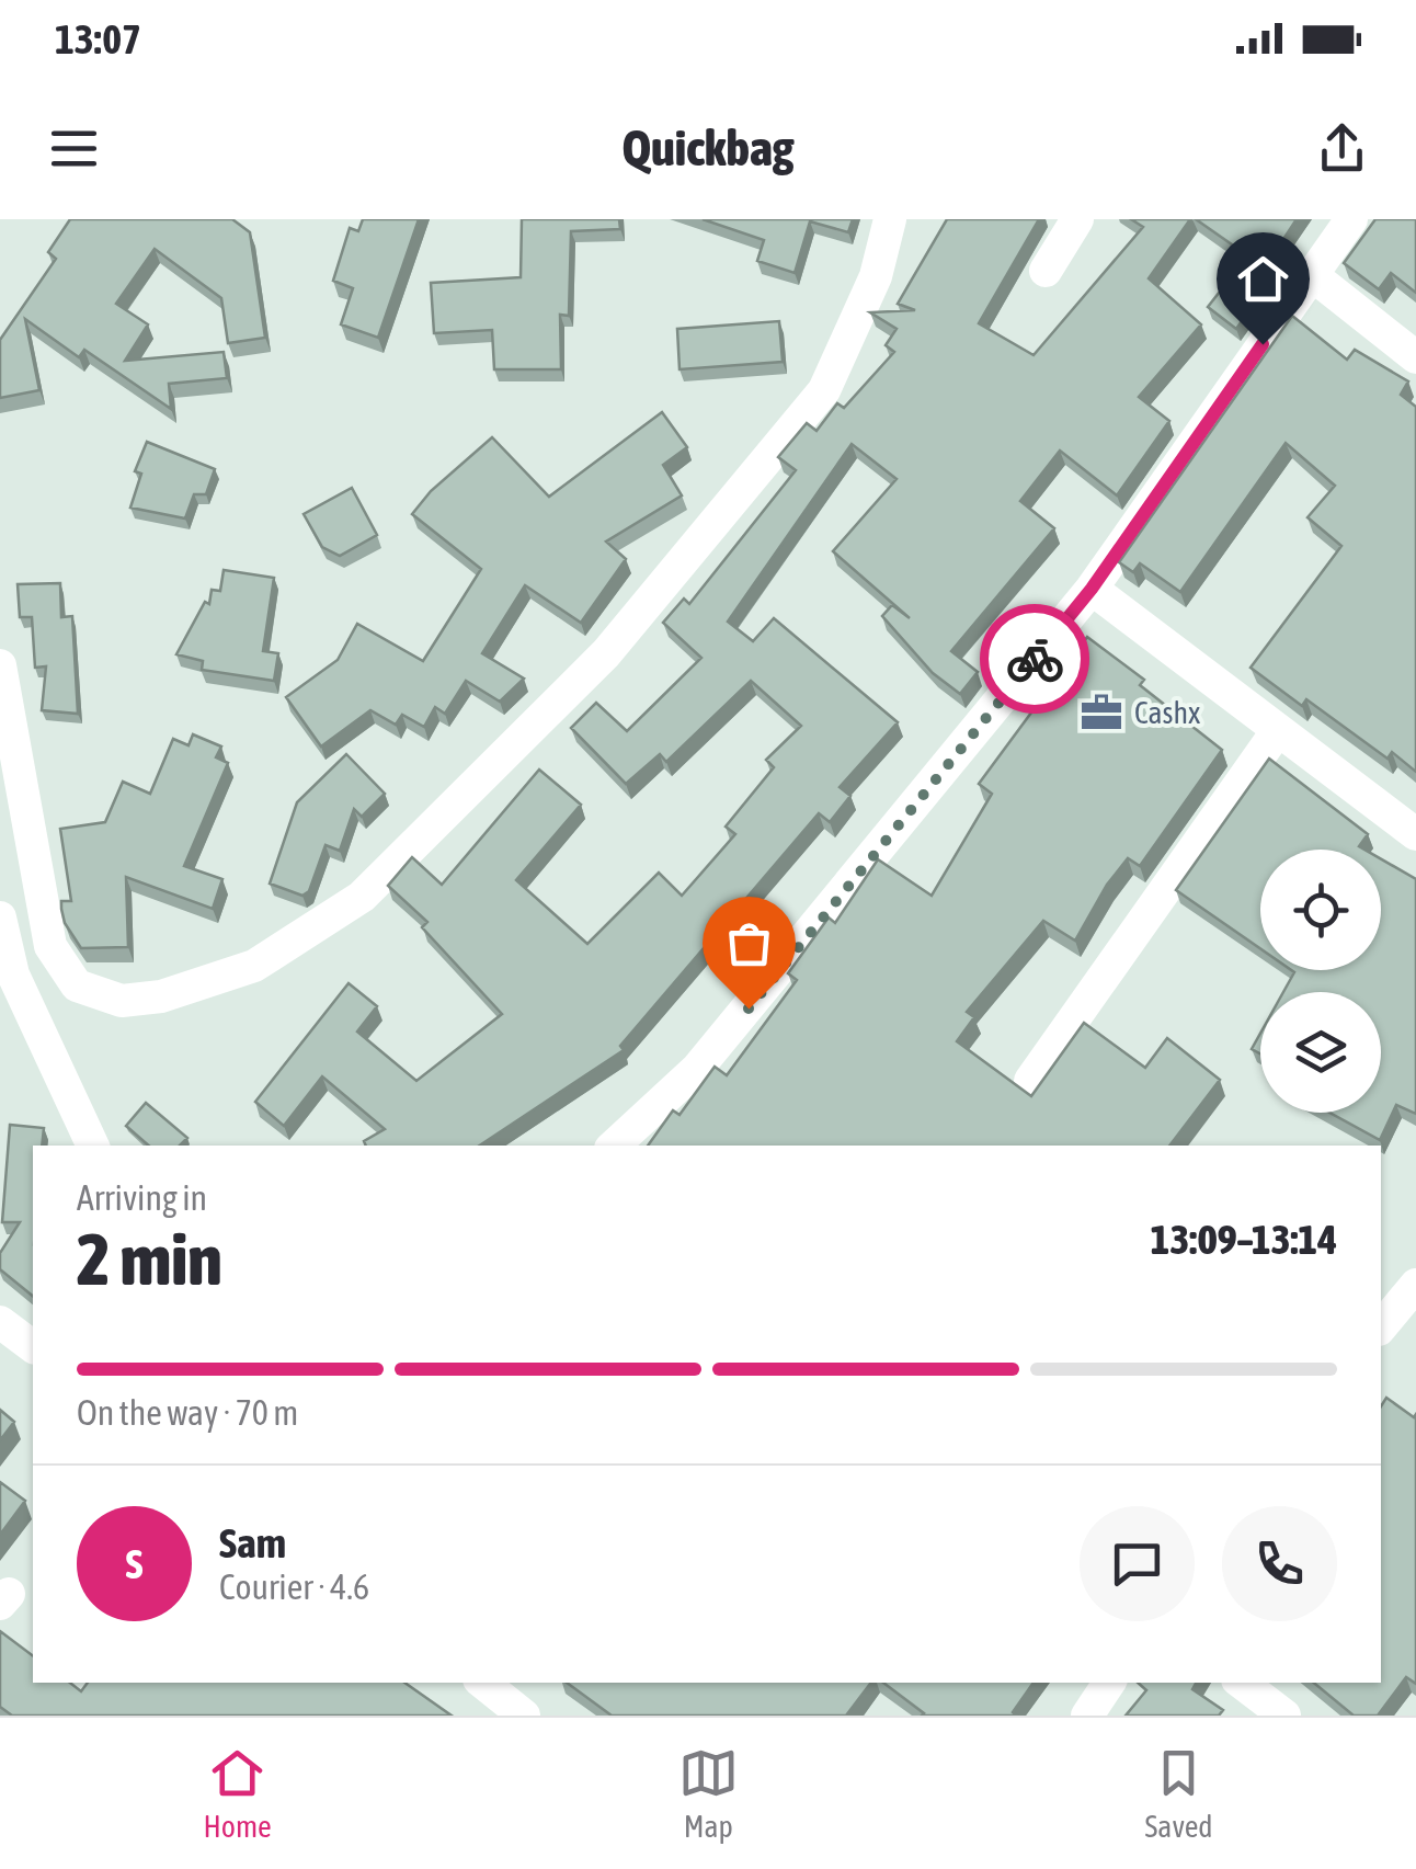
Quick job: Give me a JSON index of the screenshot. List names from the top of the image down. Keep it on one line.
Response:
{"places":{"office":["Cashx"]},"page":{"status":"13:07","header":"Quickbag","heading":["2 min","Arriving in","13:09–13:14"],"panel":["Sam","Courier · 4.6"],"bar":"On the way · 70 m","round":"S","tabs":["Home","Map","Saved"]}}
